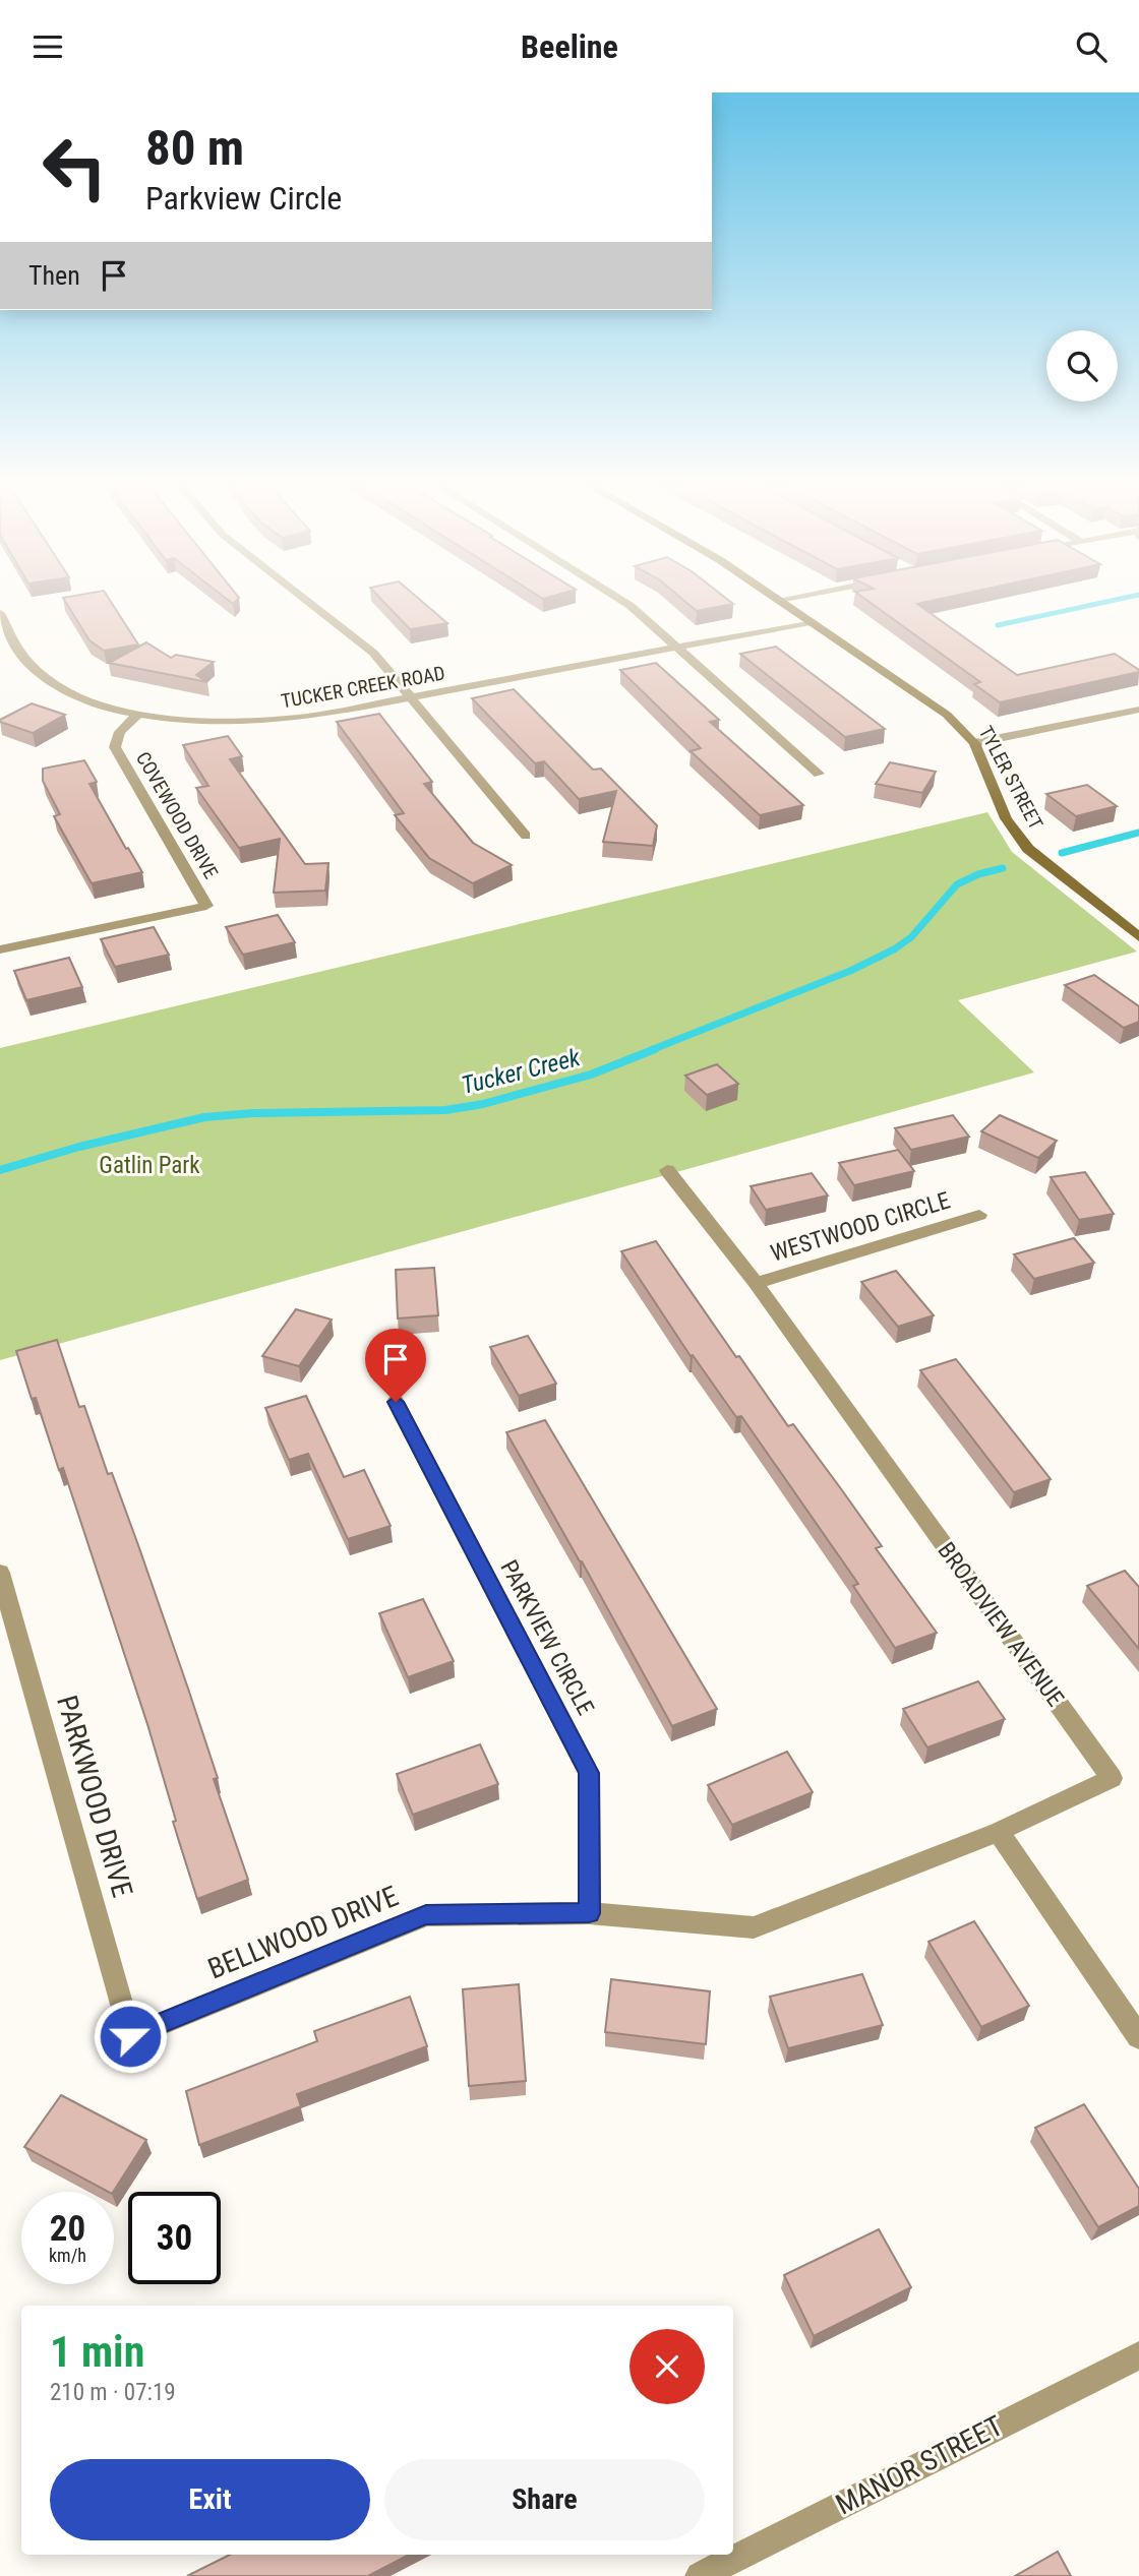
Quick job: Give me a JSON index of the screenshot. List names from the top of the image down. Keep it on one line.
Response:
{"streets":{"street":["TUCKER CREEK ROAD","TYLER STREET","COVEWOOD DRIVE","WESTWOOD CIRCLE","BROADVIEW AVENUE","PARKVIEW CIRCLE","PARKWOOD DRIVE","BELLWOOD DRIVE","MANOR STREET"]},"crossings":[["TUCKER CREEK ROAD","TYLER STREET"],["TUCKER CREEK ROAD","COVEWOOD DRIVE"],["WESTWOOD CIRCLE","BROADVIEW AVENUE"],["BROADVIEW AVENUE","BELLWOOD DRIVE"],["PARKVIEW CIRCLE","BELLWOOD DRIVE"],["PARKWOOD DRIVE","BELLWOOD DRIVE"]],"water":["Tucker Creek"],"parks":["Gatlin Park"],"page":{"header":"Beeline","turn":["80 m","Parkview Circle"],"then":"Then","speed":"20 km/h","limit":"30","heading":["1 min","210 m · 07:19"],"buttons":["Exit","Share"]}}
